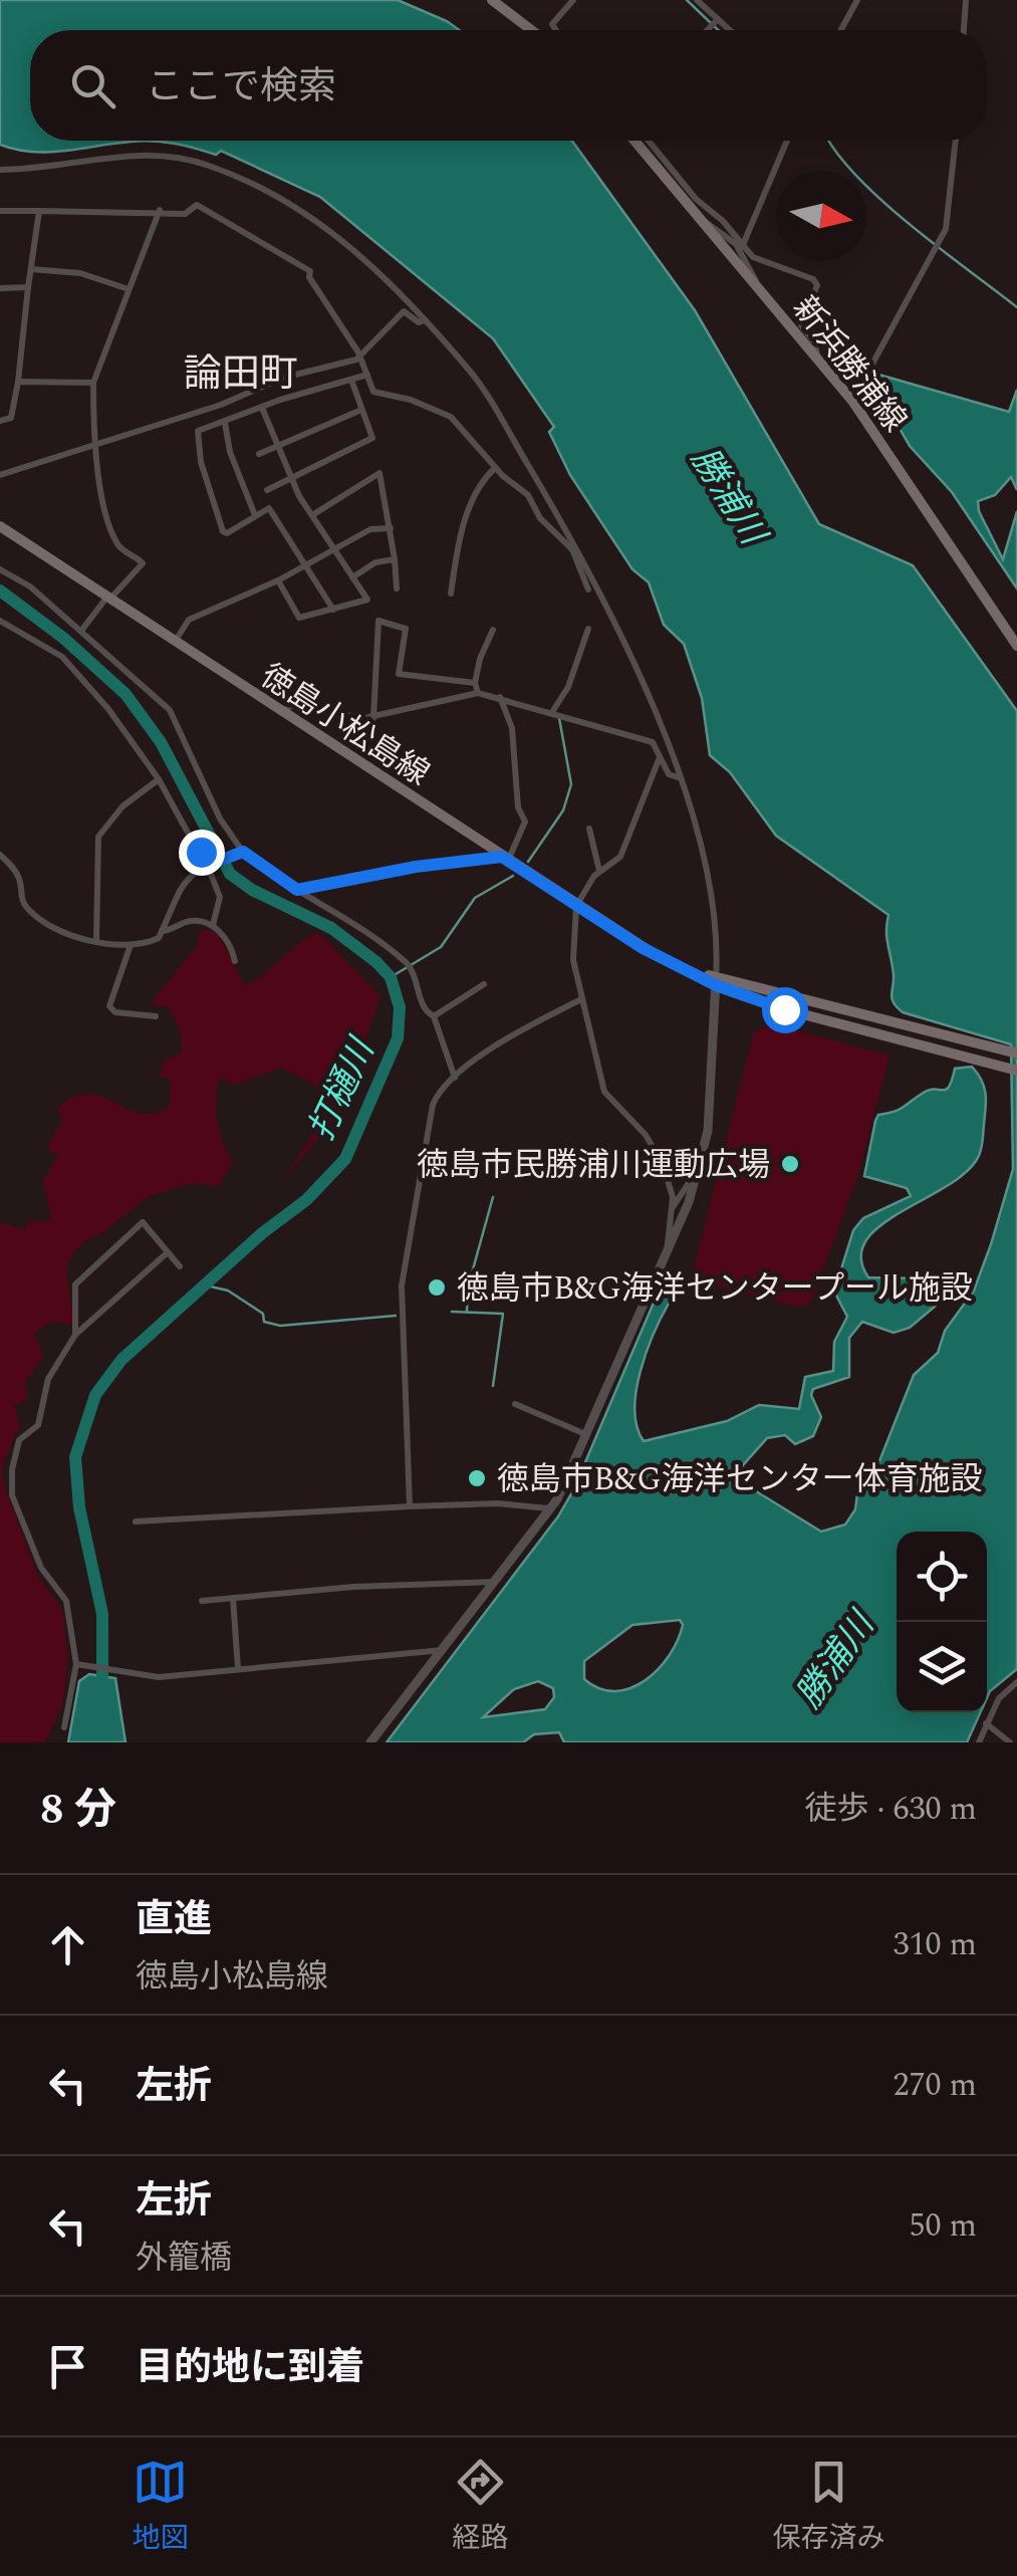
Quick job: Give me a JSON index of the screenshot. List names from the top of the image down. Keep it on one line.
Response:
{"streets":{"main road":["新浜勝浦線","徳島小松島線"]},"districts":["論田町"],"water":["勝浦川","打樋川"],"places":["徳島市民勝浦川運動広場","徳島市B&G海洋センタープール施設","徳島市B&G海洋センター体育施設"],"north":"right","page":{"search":"ここで検索","heading":["8 分","徒歩 · 630 m"],"list":[["直進","徳島小松島線","310 m"],["左折","270 m"],["左折","外籠橋","50 m"],"目的地に到着"],"nav":["地図","経路","保存済み"]}}
